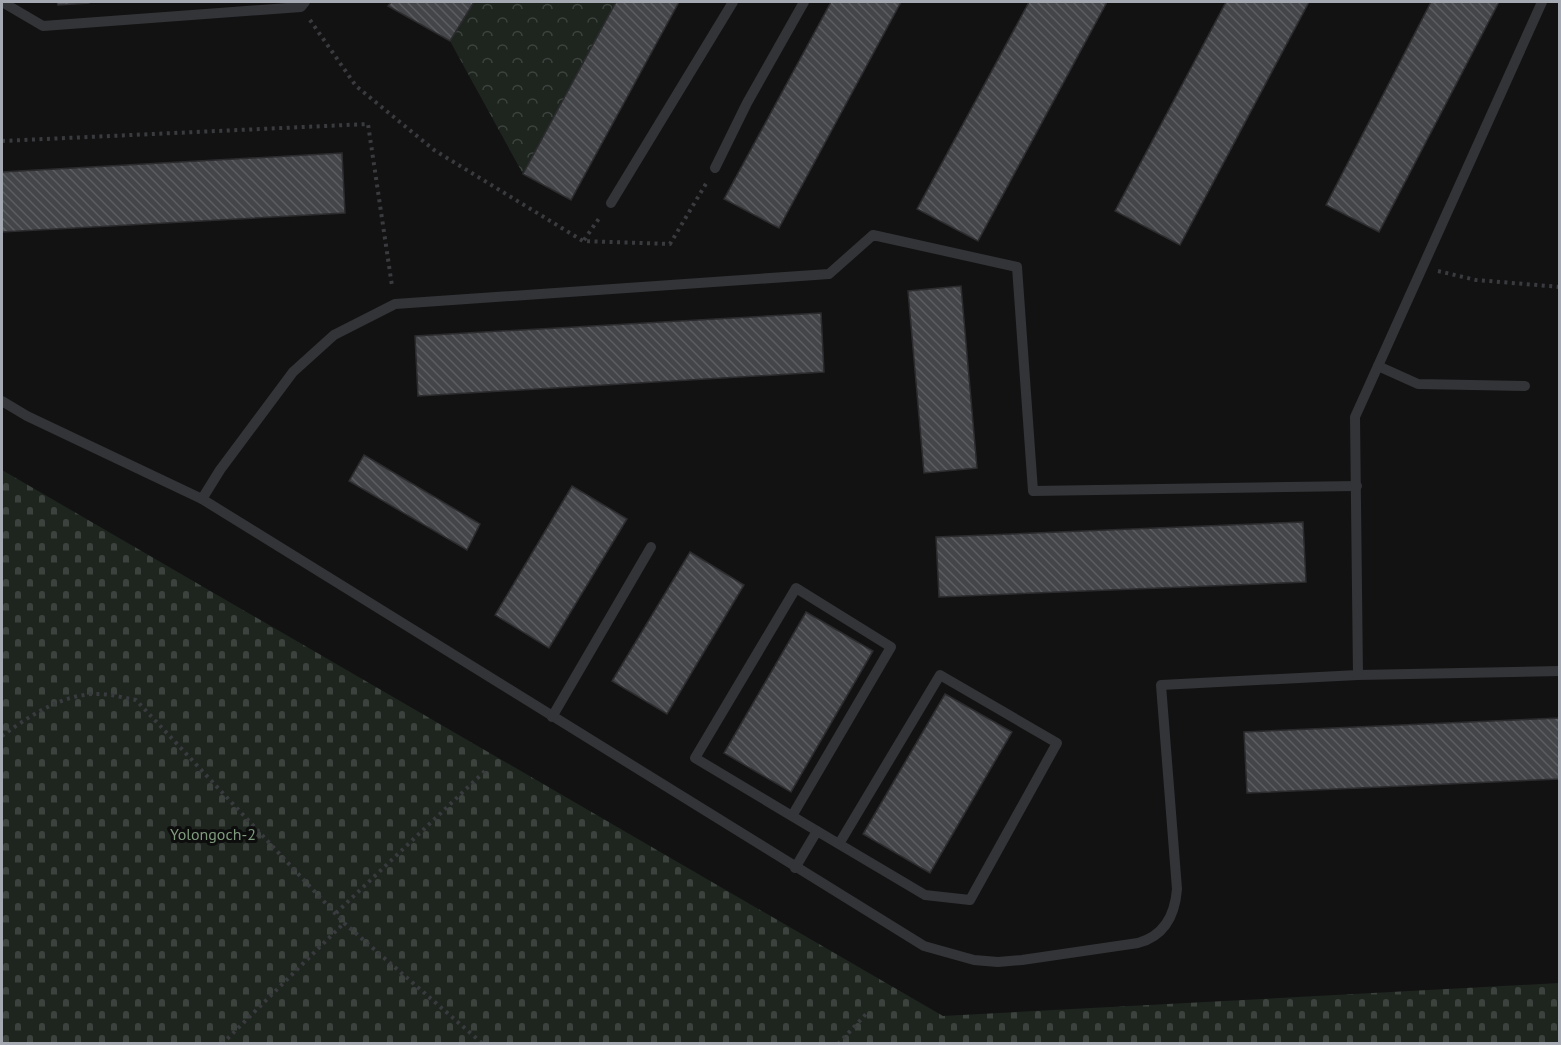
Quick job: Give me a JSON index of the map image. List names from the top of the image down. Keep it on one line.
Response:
{"parks":["Yolongoch-2"]}
